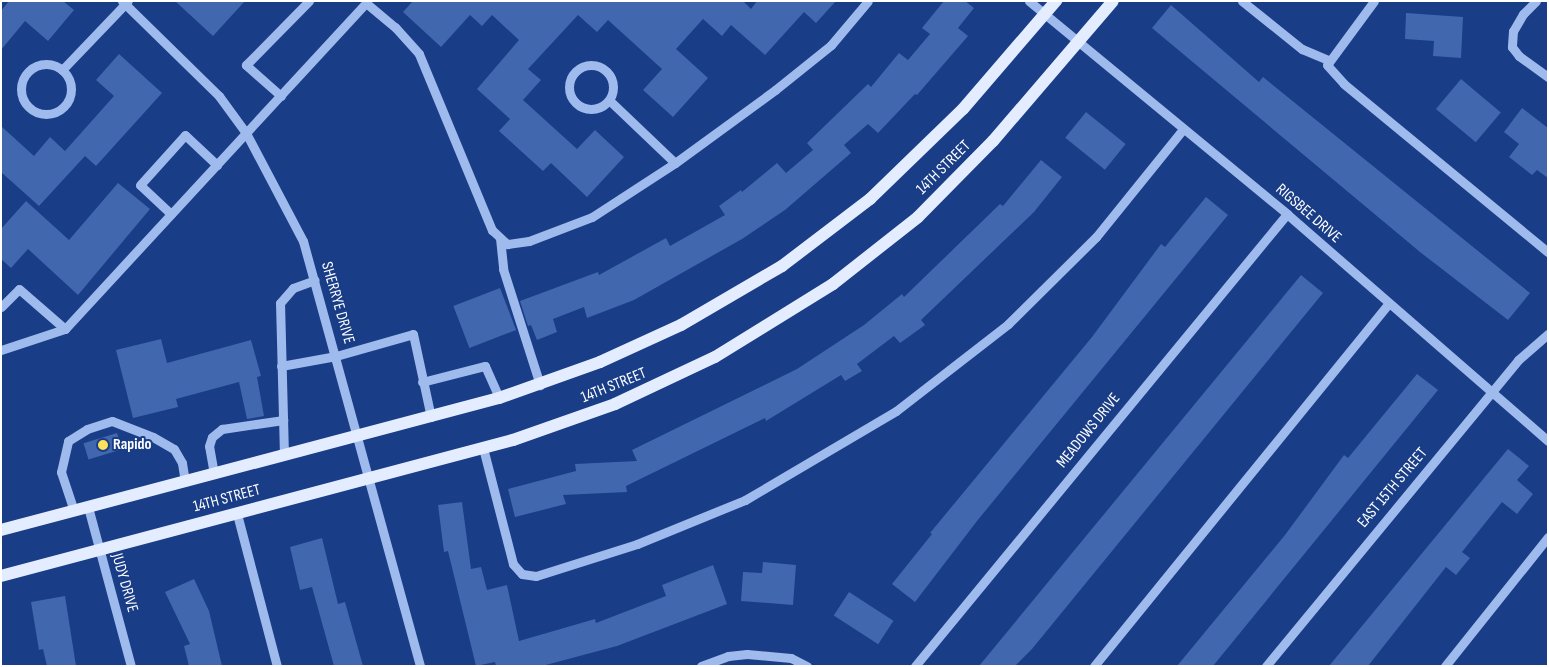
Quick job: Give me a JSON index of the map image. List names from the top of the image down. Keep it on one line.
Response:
{"streets":{"main road":["14TH STREET"],"street":["RIGSBEE DRIVE","SHERRYE DRIVE","MEADOWS DRIVE","EAST 15TH STREET","JUDY DRIVE"]},"crossings":[["14TH STREET","RIGSBEE DRIVE"],["14TH STREET","SHERRYE DRIVE"],["14TH STREET","JUDY DRIVE"],["RIGSBEE DRIVE","MEADOWS DRIVE"],["RIGSBEE DRIVE","EAST 15TH STREET"]],"places":["Rapido"]}
